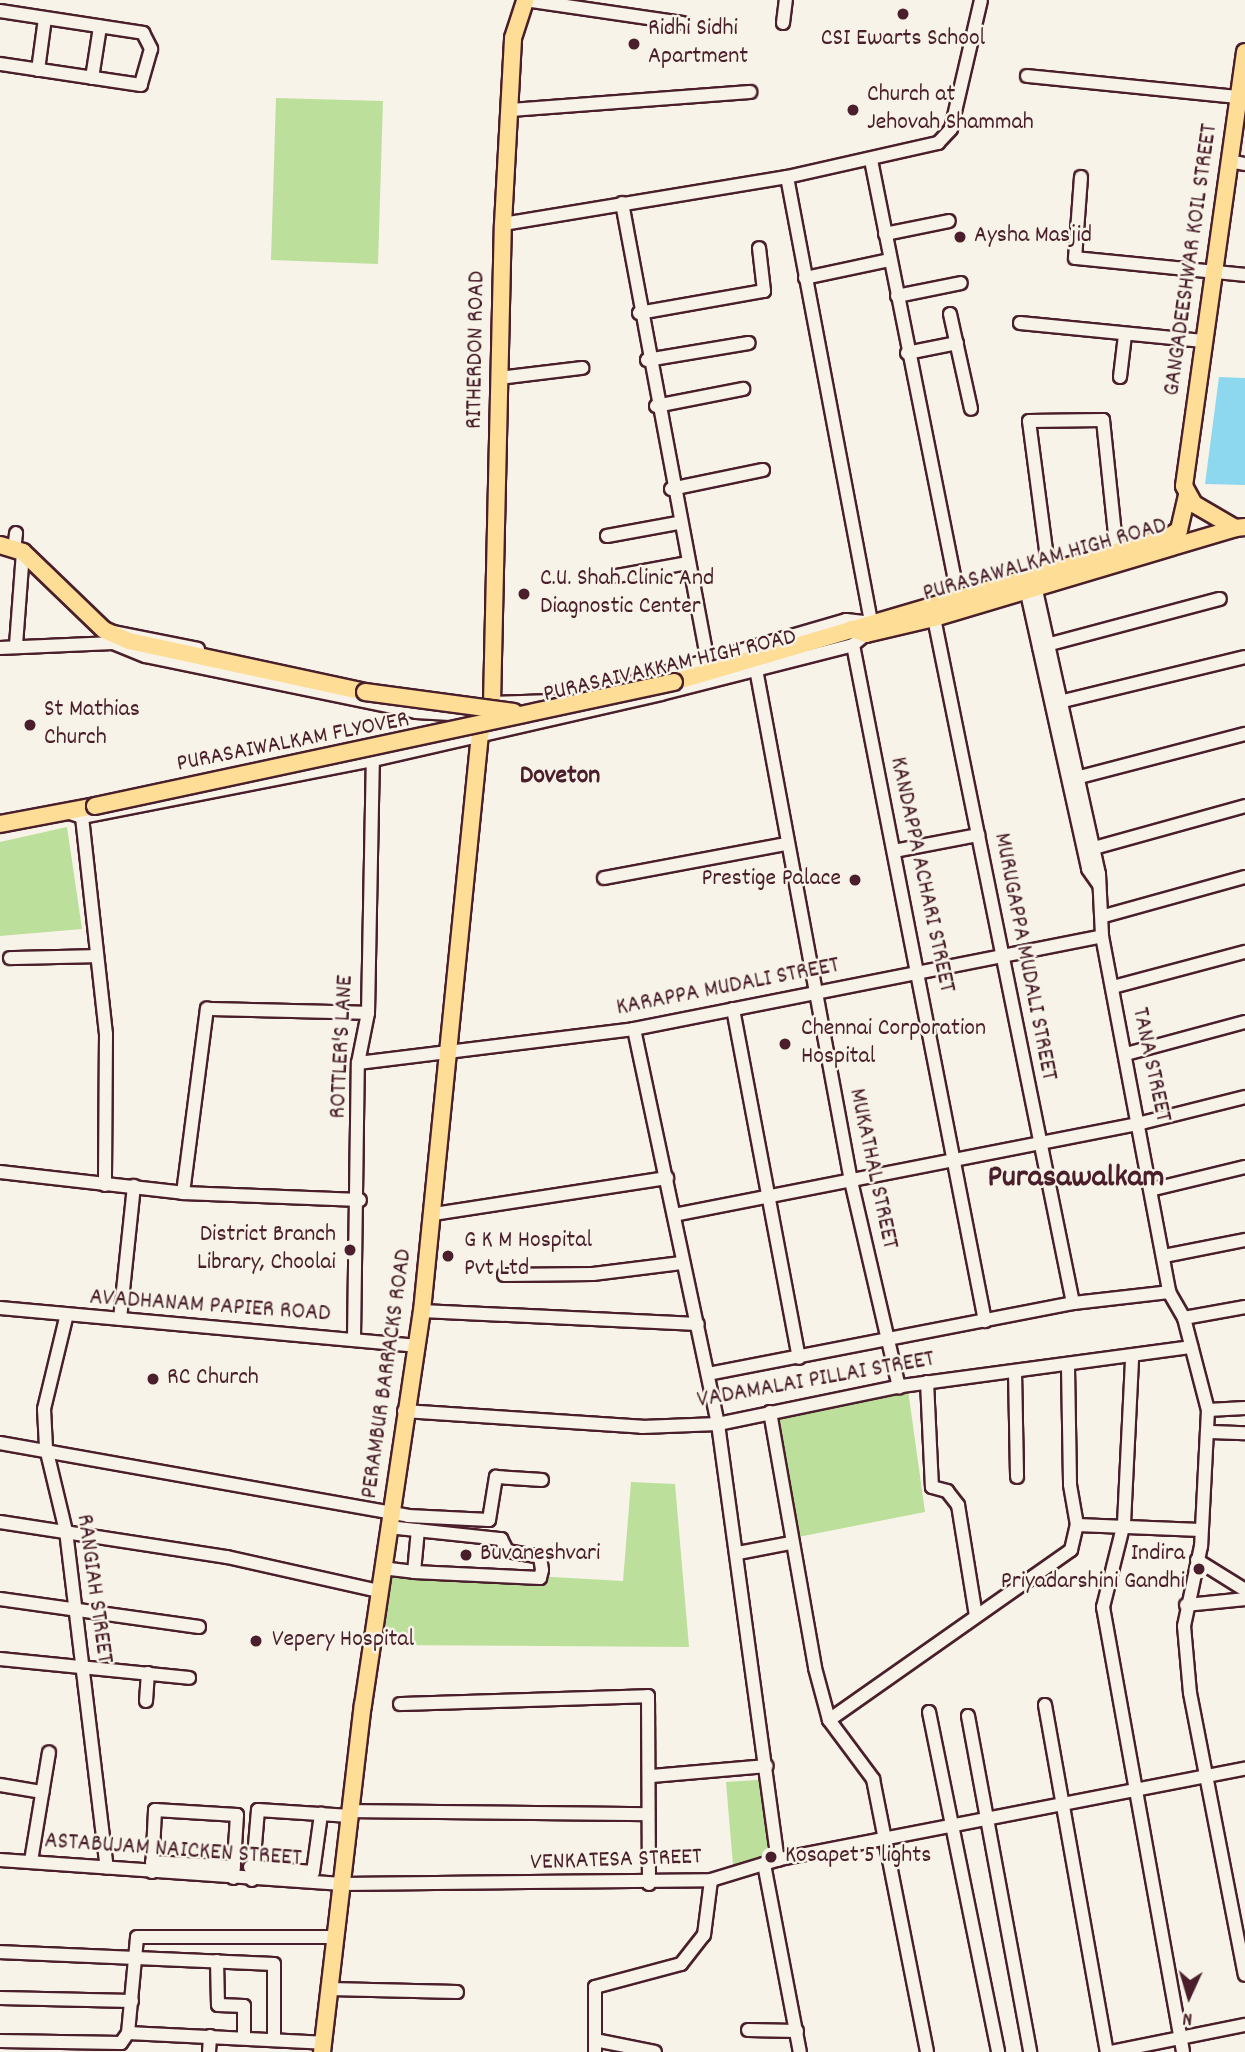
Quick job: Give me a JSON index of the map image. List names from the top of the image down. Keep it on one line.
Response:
{"streets":{"main road":["GANGADEESHWAR KOIL STREET","RITHERDON ROAD","PURASAWALKAM HIGH ROAD","PURASAIWALKAM FLYOVER","PERAMBUR BARRACKS ROAD"],"street":["PURASAIVAKKAM HIGH ROAD","KANDAPPA ACHARI STREET","MURUGAPPA MUDALI STREET","KARAPPA MUDALI STREET","ROTTLER'S LANE","TANA STREET","MUKATHAL STREET","AVADHANAM PAPIER ROAD","VADAMALAI PILLAI STREET","RANGIAH STREET","ASTABUJAM NAICKEN STREET","VENKATESA STREET"]},"crossings":[["GANGADEESHWAR KOIL STREET","PURASAWALKAM HIGH ROAD"],["RITHERDON ROAD","PURASAIVAKKAM HIGH ROAD"],["RITHERDON ROAD","PERAMBUR BARRACKS ROAD"],["PURASAWALKAM HIGH ROAD","PURASAIVAKKAM HIGH ROAD"],["PURASAWALKAM HIGH ROAD","PURASAIWALKAM FLYOVER"],["PURASAWALKAM HIGH ROAD","KANDAPPA ACHARI STREET"],["PURASAWALKAM HIGH ROAD","MURUGAPPA MUDALI STREET"],["PURASAIVAKKAM HIGH ROAD","PURASAIWALKAM FLYOVER"],["PURASAIVAKKAM HIGH ROAD","KANDAPPA ACHARI STREET"],["PURASAIVAKKAM HIGH ROAD","MUKATHAL STREET"],["PURASAIVAKKAM HIGH ROAD","PERAMBUR BARRACKS ROAD"],["PURASAIWALKAM FLYOVER","KANDAPPA ACHARI STREET"],["KANDAPPA ACHARI STREET","KARAPPA MUDALI STREET"],["MURUGAPPA MUDALI STREET","KARAPPA MUDALI STREET"],["KARAPPA MUDALI STREET","ROTTLER'S LANE"],["KARAPPA MUDALI STREET","TANA STREET"],["KARAPPA MUDALI STREET","MUKATHAL STREET"],["KARAPPA MUDALI STREET","PERAMBUR BARRACKS ROAD"],["ROTTLER'S LANE","AVADHANAM PAPIER ROAD"],["TANA STREET","VADAMALAI PILLAI STREET"],["TANA STREET","VENKATESA STREET"],["MUKATHAL STREET","VADAMALAI PILLAI STREET"],["AVADHANAM PAPIER ROAD","PERAMBUR BARRACKS ROAD"],["AVADHANAM PAPIER ROAD","RANGIAH STREET"],["PERAMBUR BARRACKS ROAD","VADAMALAI PILLAI STREET"],["PERAMBUR BARRACKS ROAD","ASTABUJAM NAICKEN STREET"],["PERAMBUR BARRACKS ROAD","VENKATESA STREET"],["RANGIAH STREET","ASTABUJAM NAICKEN STREET"],["ASTABUJAM NAICKEN STREET","VENKATESA STREET"]],"districts":["Doveton","Purasawalkam"],"places":["CSI Ewarts School","Ridhi Sidhi Apartment","Church at Jehovah Shammah","Aysha Masjid","C.U. Shah Clinic And Diagnostic Center","St Mathias Church","Prestige Palace","Chennai Corporation Hospital","District Branch Library, Choolai","G K M Hospital Pvt Ltd","RC Church","Buvaneshvari","Indira Priyadarshini Gandhi","Vepery Hospital","Kosapet 5 lights"],"north":"bottom"}
